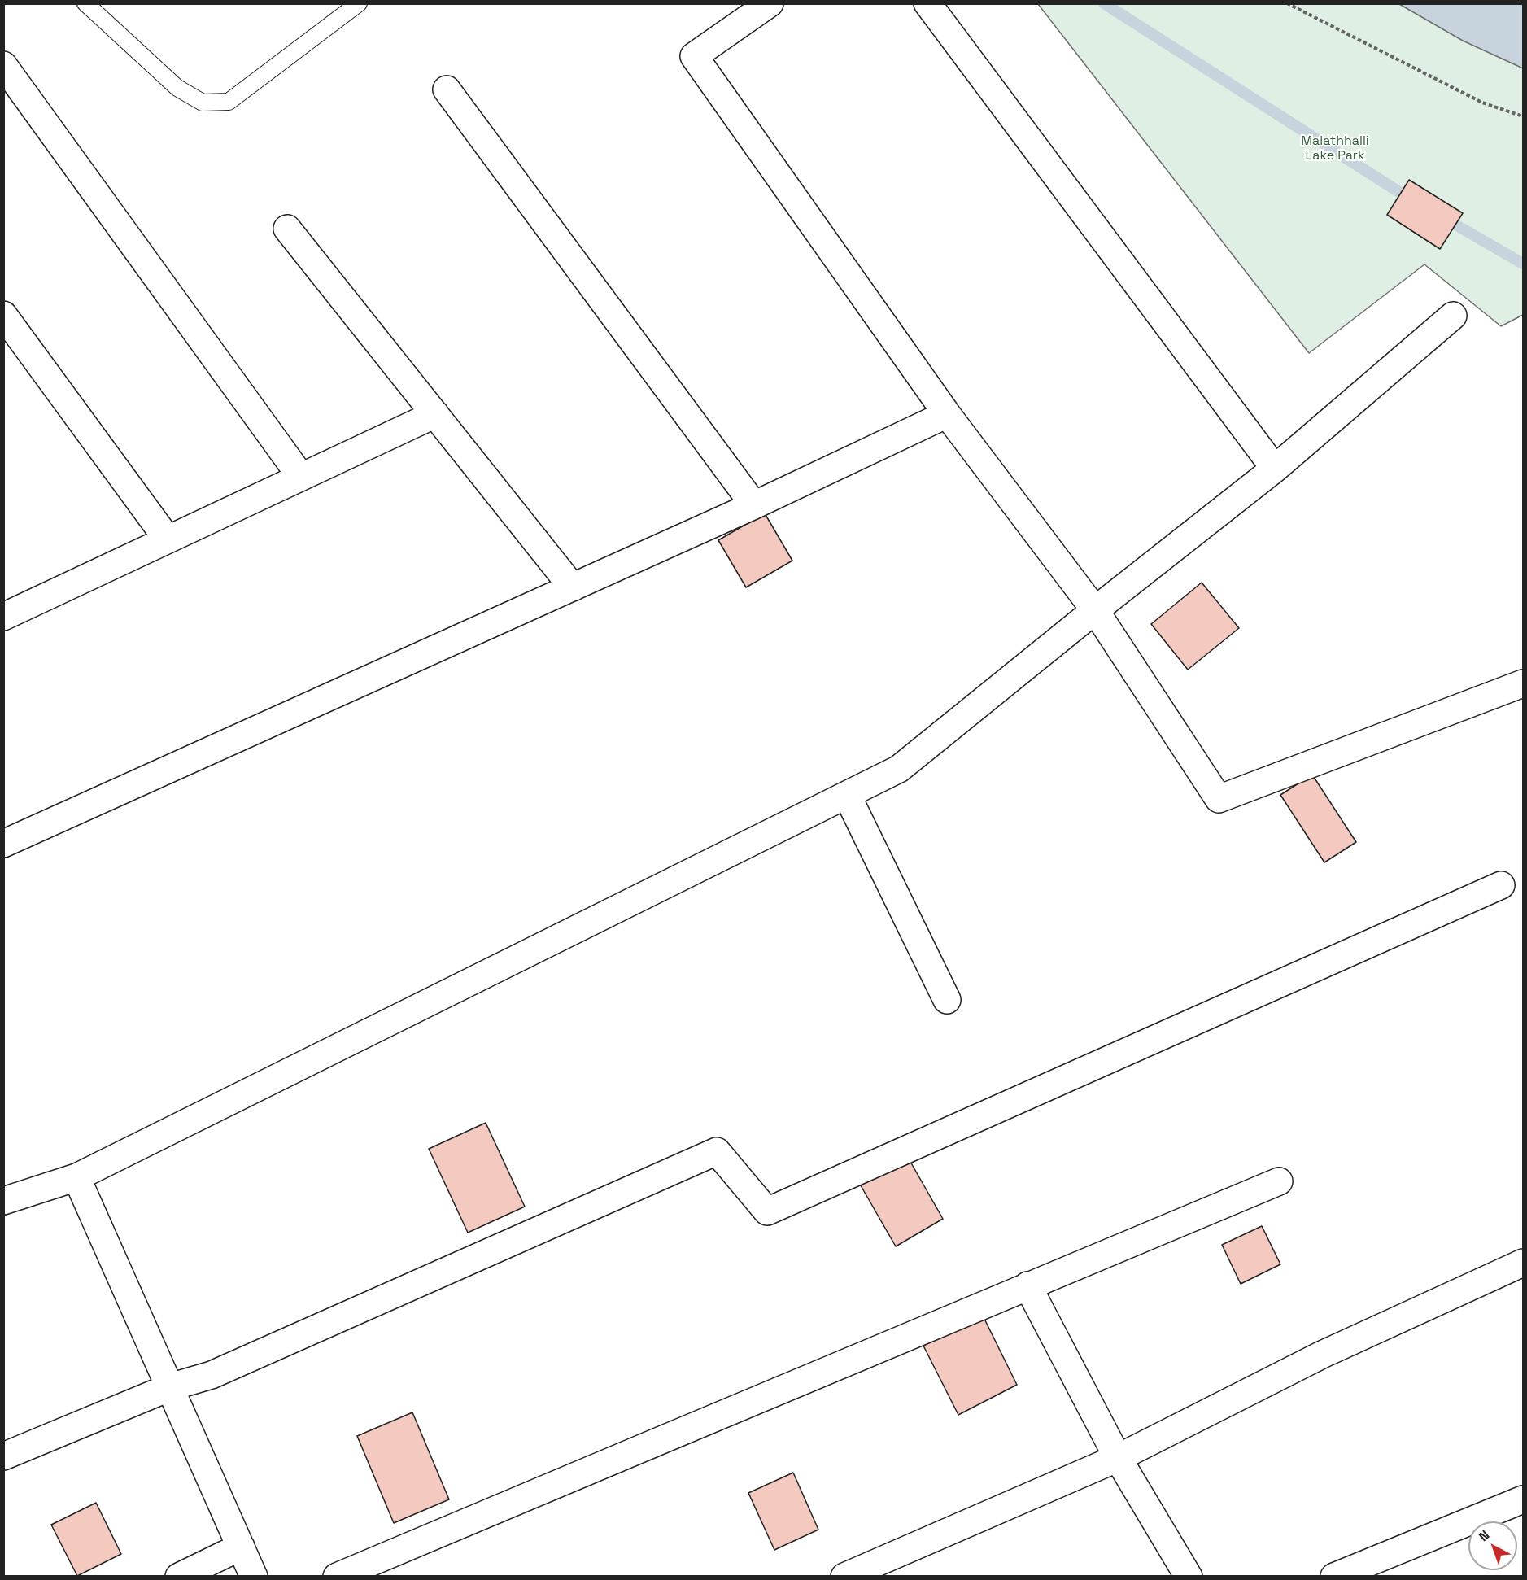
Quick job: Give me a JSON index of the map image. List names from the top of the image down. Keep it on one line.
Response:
{"parks":["Malathhalli Lake Park"],"north":"top left"}
